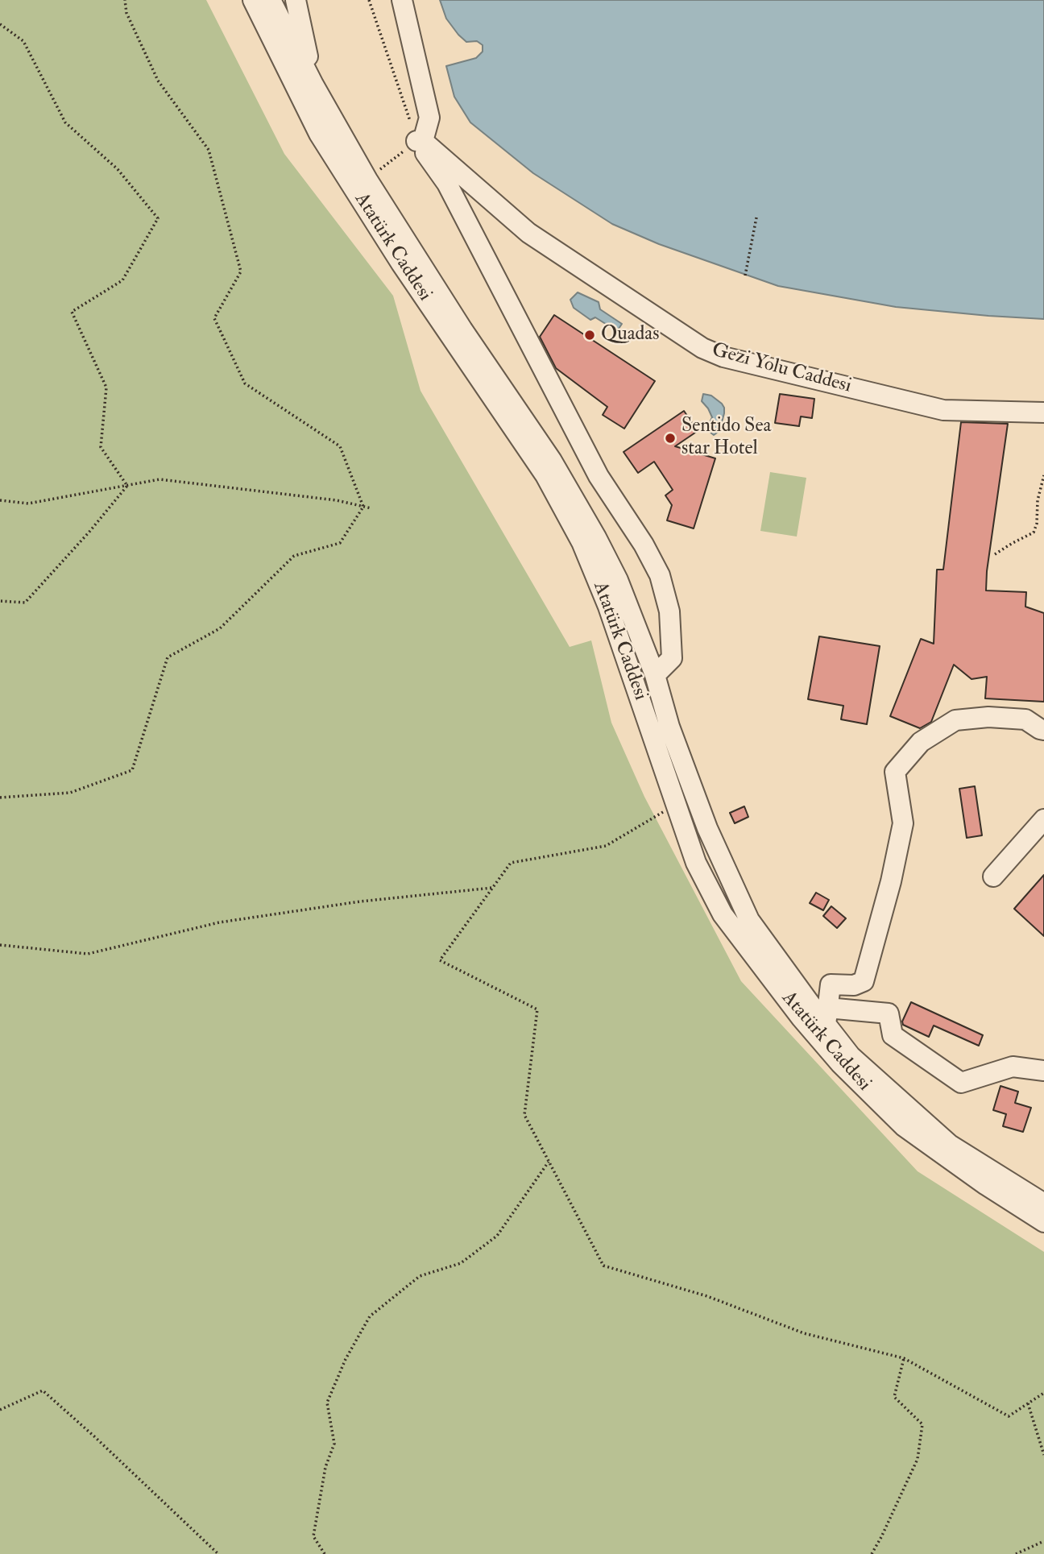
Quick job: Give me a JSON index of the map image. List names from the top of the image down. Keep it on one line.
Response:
{"streets":{"street":["Atatürk Caddesi","Gezi Yolu Caddesi"]},"places":["Quadas","Sentido Sea star Hotel"]}
